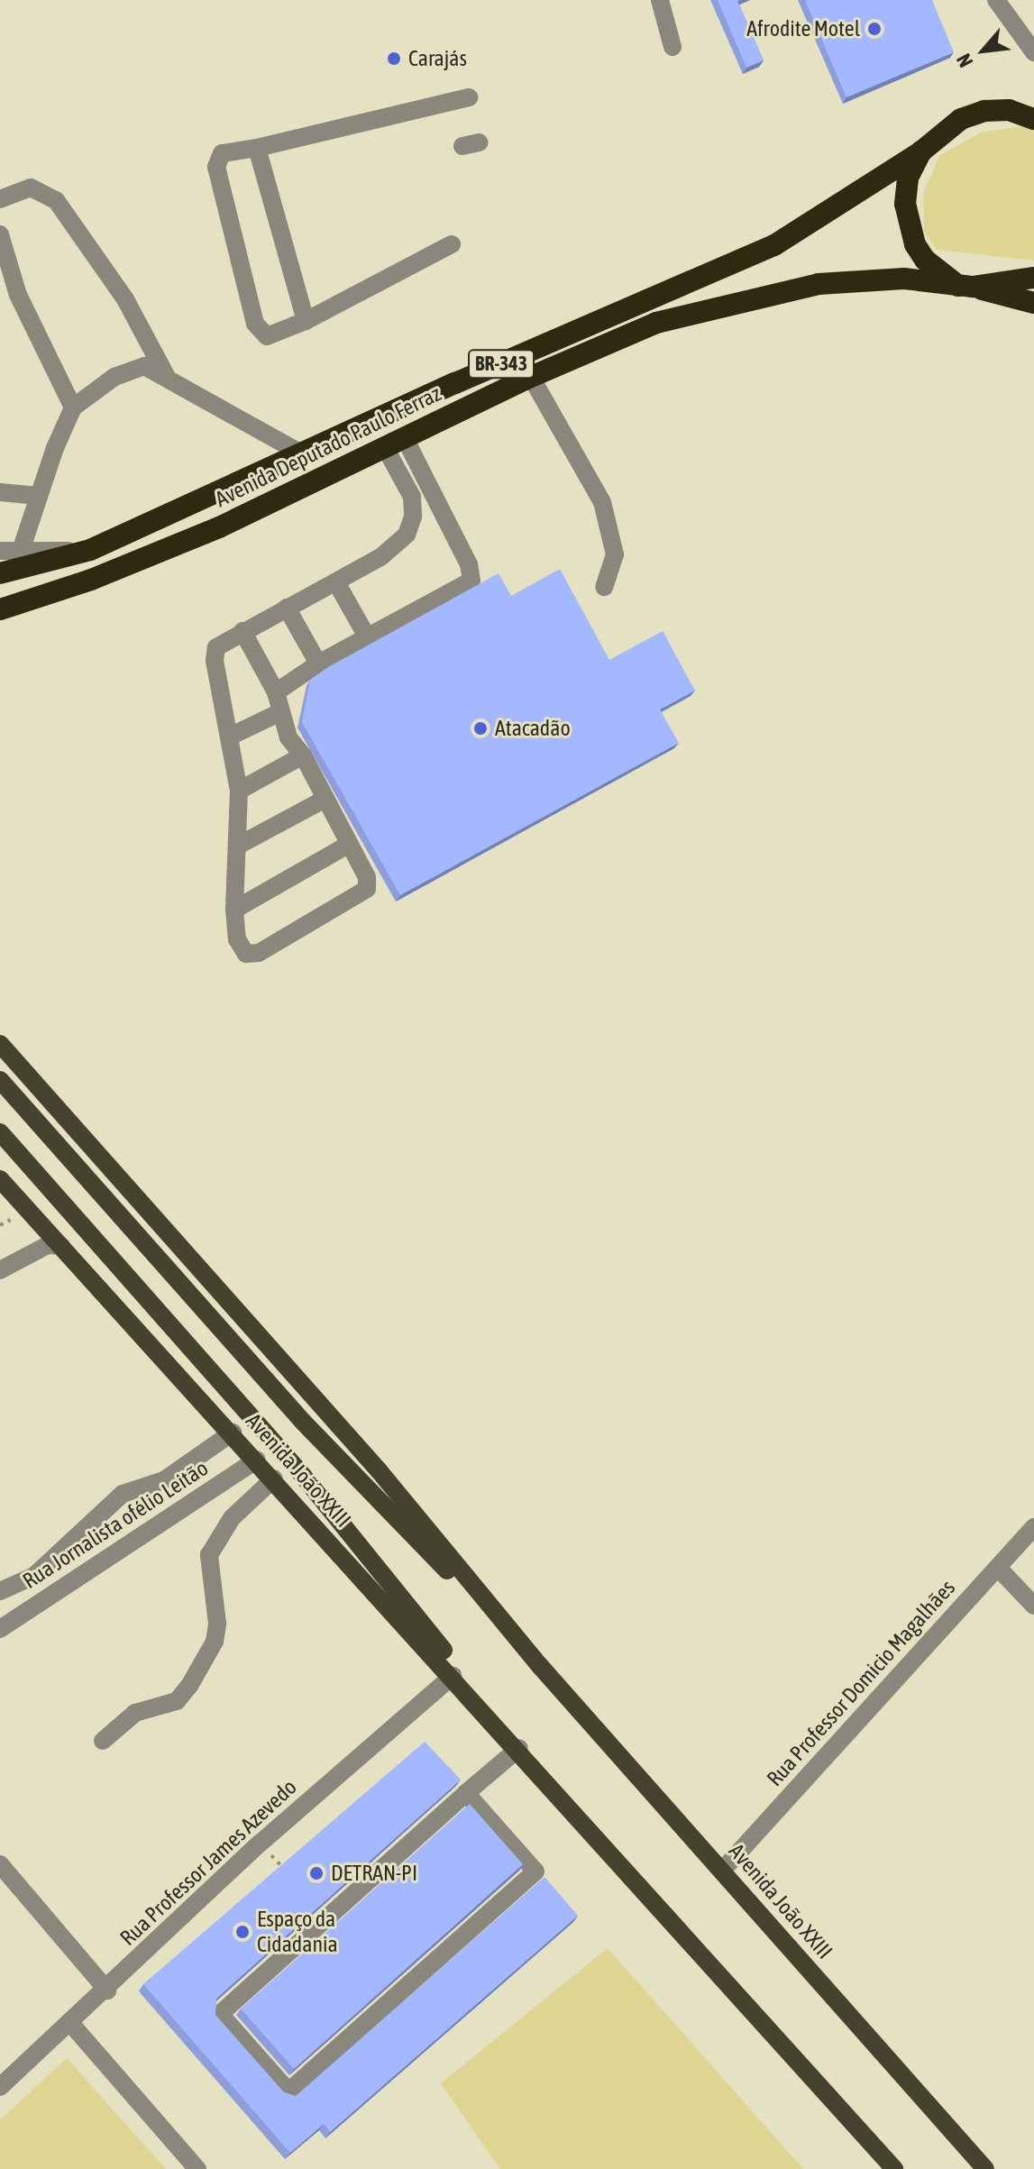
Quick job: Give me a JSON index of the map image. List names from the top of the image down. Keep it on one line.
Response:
{"streets":{"highway":["BR-343","Avenida Deputado Paulo Ferraz"],"main road":["Avenida João XXIII"],"street":["Rua Jornalista ofélio Leitão","Rua Professor Domicio Magalhães","Rua Professor James Azevedo"]},"crossings":[["BR-343","Avenida Deputado Paulo Ferraz"],["Avenida João XXIII","Rua Jornalista ofélio Leitão"],["Avenida João XXIII","Rua Professor Domicio Magalhães"],["Avenida João XXIII","Rua Professor James Azevedo"]],"places":["Afrodite Motel","Carajás","Atacadão","DETRAN-PI","Espaço da Cidadania"],"north":"bottom left"}
